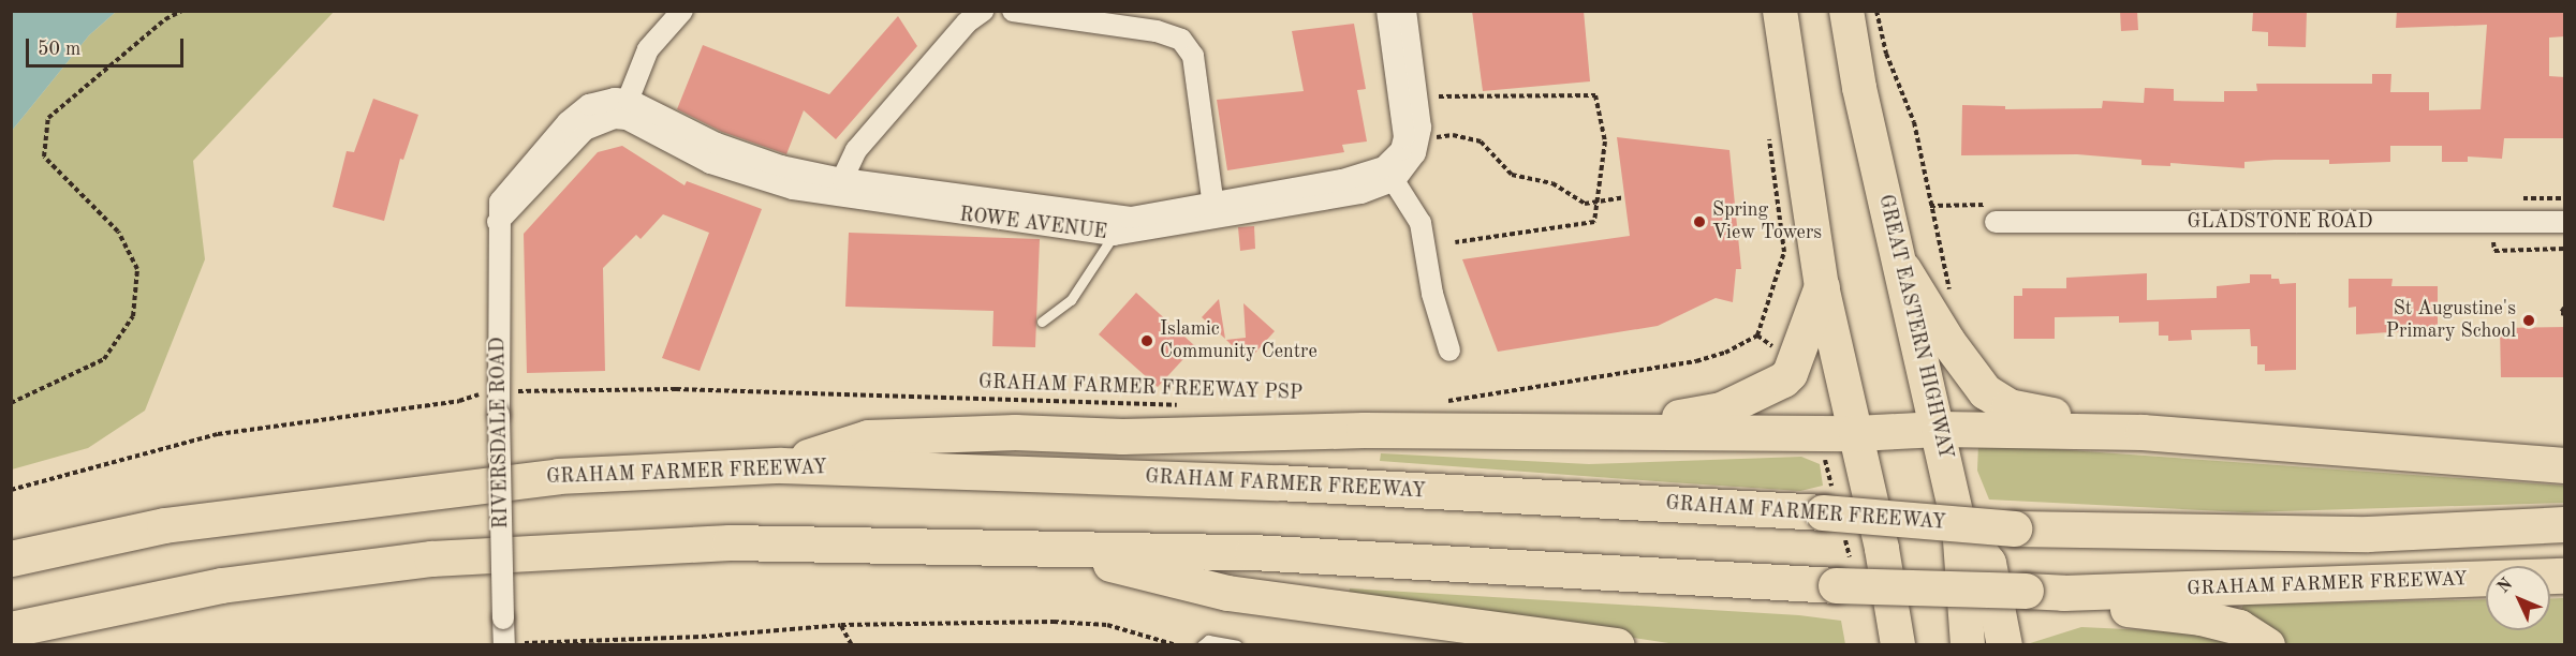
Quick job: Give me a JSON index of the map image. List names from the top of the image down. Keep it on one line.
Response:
{"streets":{"highway":["GREAT EASTERN HIGHWAY","GRAHAM FARMER FREEWAY"],"street":["GLADSTONE ROAD","ROWE AVENUE","RIVERSDALE ROAD"],"path":["GRAHAM FARMER FREEWAY PSP"]},"crossings":[["ROWE AVENUE","RIVERSDALE ROAD"]],"places":["Spring View Towers","St Augustine's Primary School","Islamic Community Centre"],"scale_bar":"50 m","north":"top left"}
